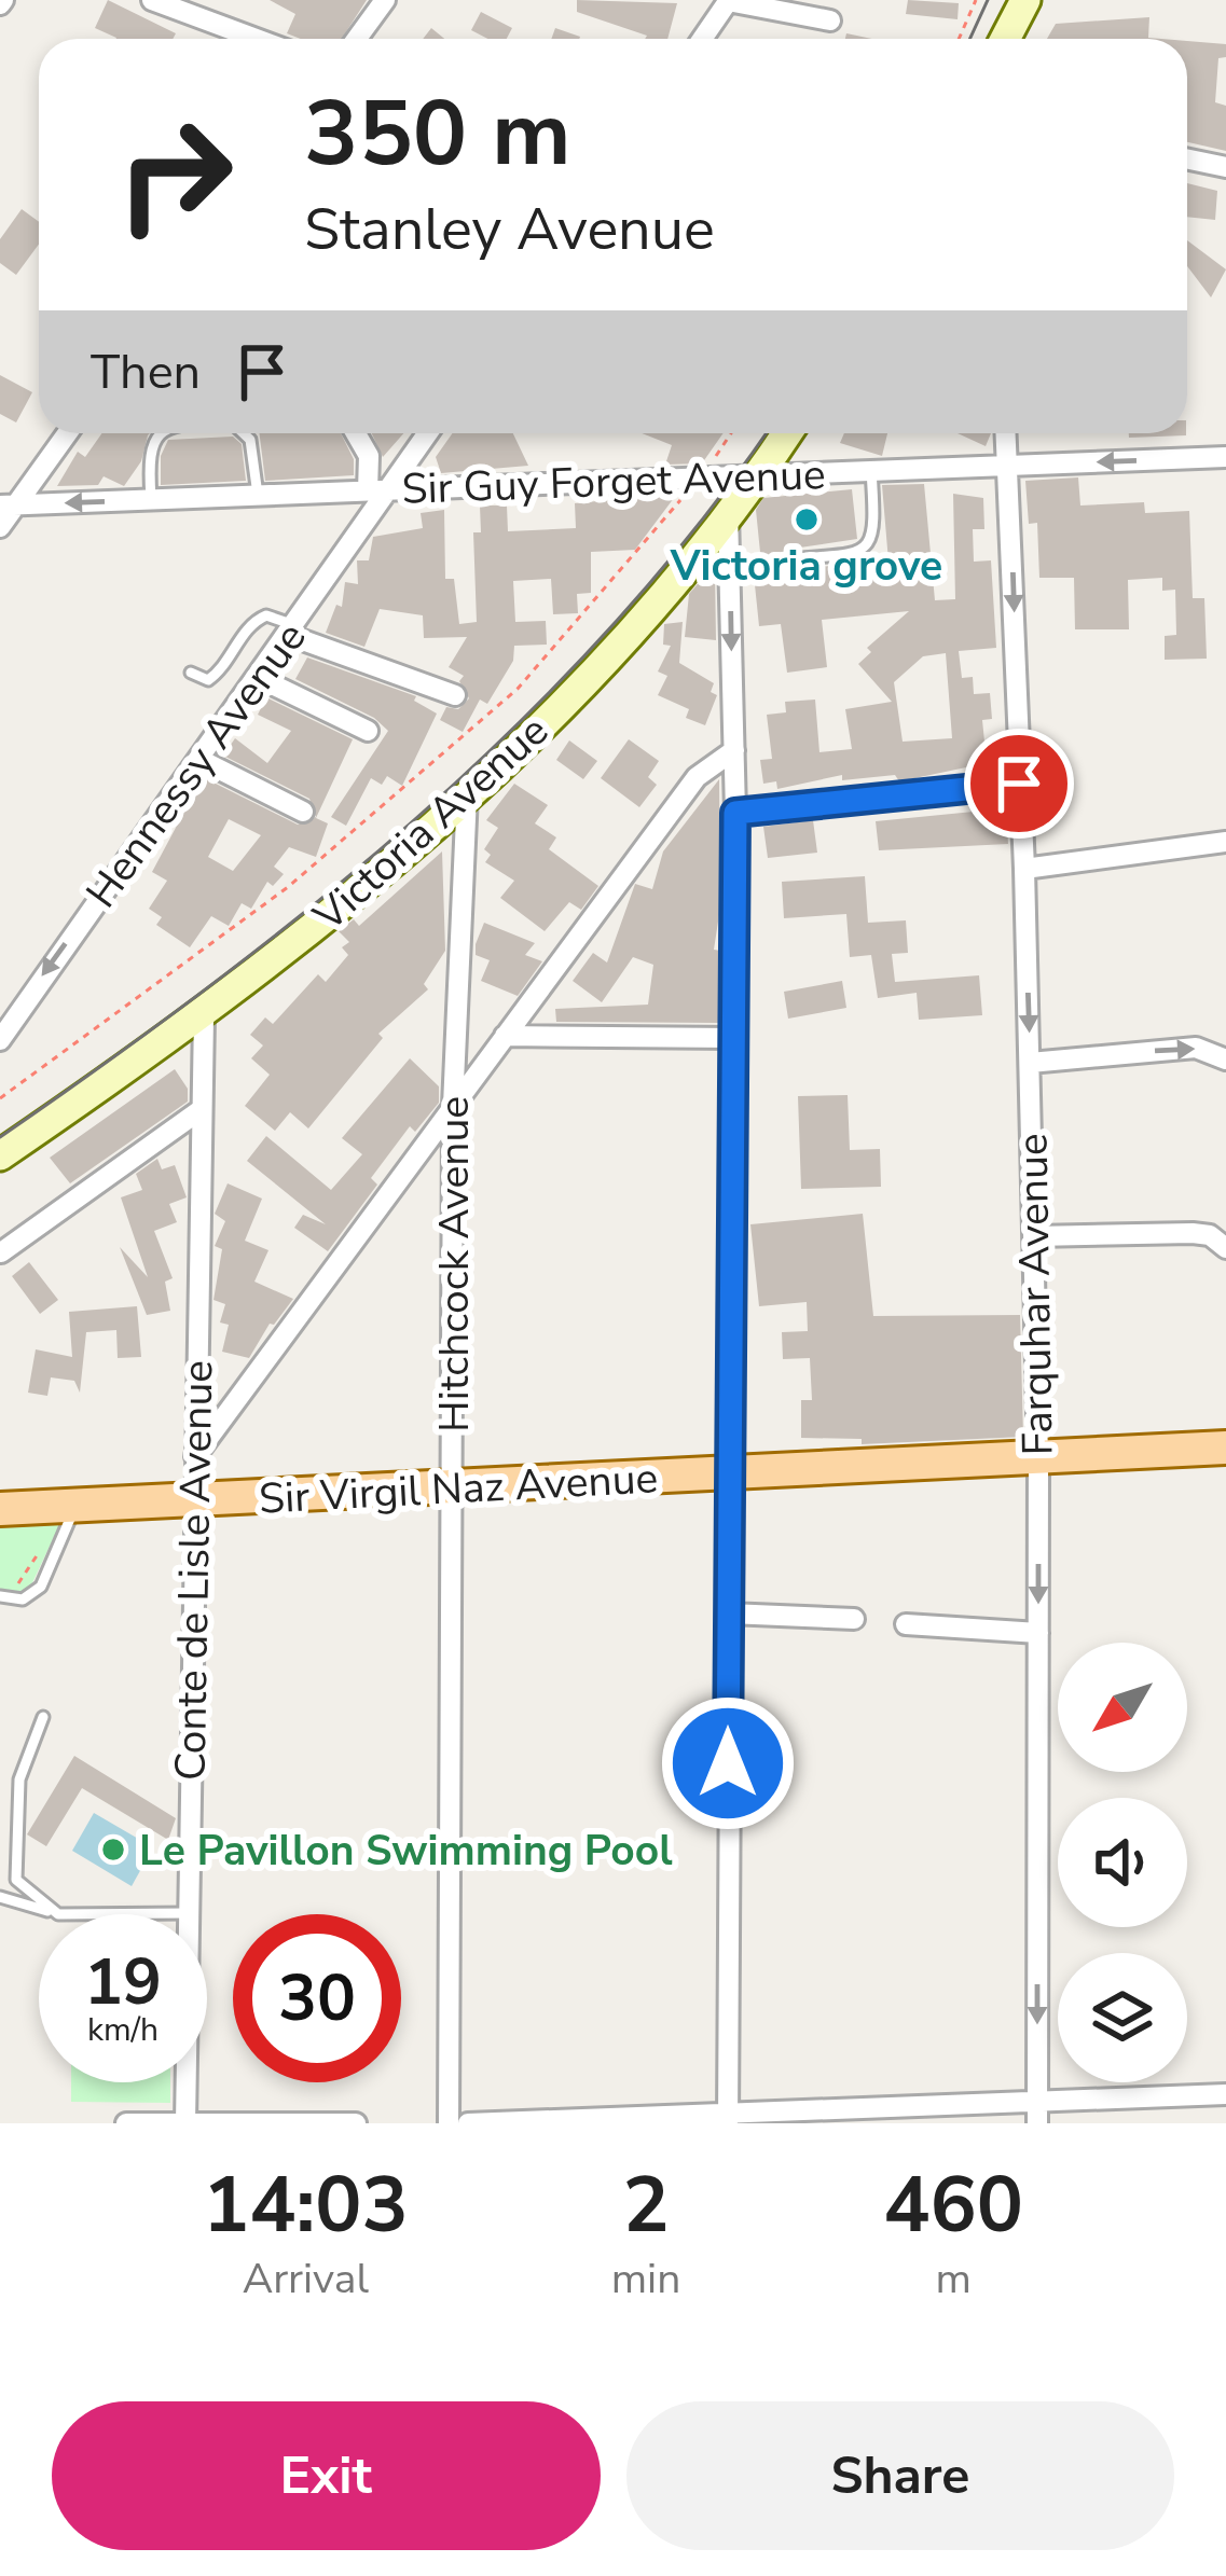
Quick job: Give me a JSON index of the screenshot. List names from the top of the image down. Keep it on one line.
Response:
{"streets":{"main road":["Victoria Avenue","Sir Virgil Naz Avenue"],"street":["Sir Guy Forget Avenue","Hennessy Avenue","Hitchcock Avenue","Farquhar Avenue","Conte de Lisle Avenue"]},"crossings":[["Sir Guy Forget Avenue","Hennessy Avenue"],["Sir Guy Forget Avenue","Victoria Avenue"],["Sir Guy Forget Avenue","Farquhar Avenue"],["Victoria Avenue","Hitchcock Avenue"],["Victoria Avenue","Conte de Lisle Avenue"],["Hitchcock Avenue","Sir Virgil Naz Avenue"],["Farquhar Avenue","Sir Virgil Naz Avenue"],["Sir Virgil Naz Avenue","Conte de Lisle Avenue"]],"one_way":["Hennessy Avenue","Farquhar Avenue"],"places":["Victoria grove","Le Pavillon Swimming Pool"],"north":"bottom left","page":{"turn":["350 m","Stanley Avenue"],"then":"Then","speed":"19 km/h","limit":"30","eta":["14:03","Arrival","2","min","460","m"],"buttons":["Exit","Share"]}}
